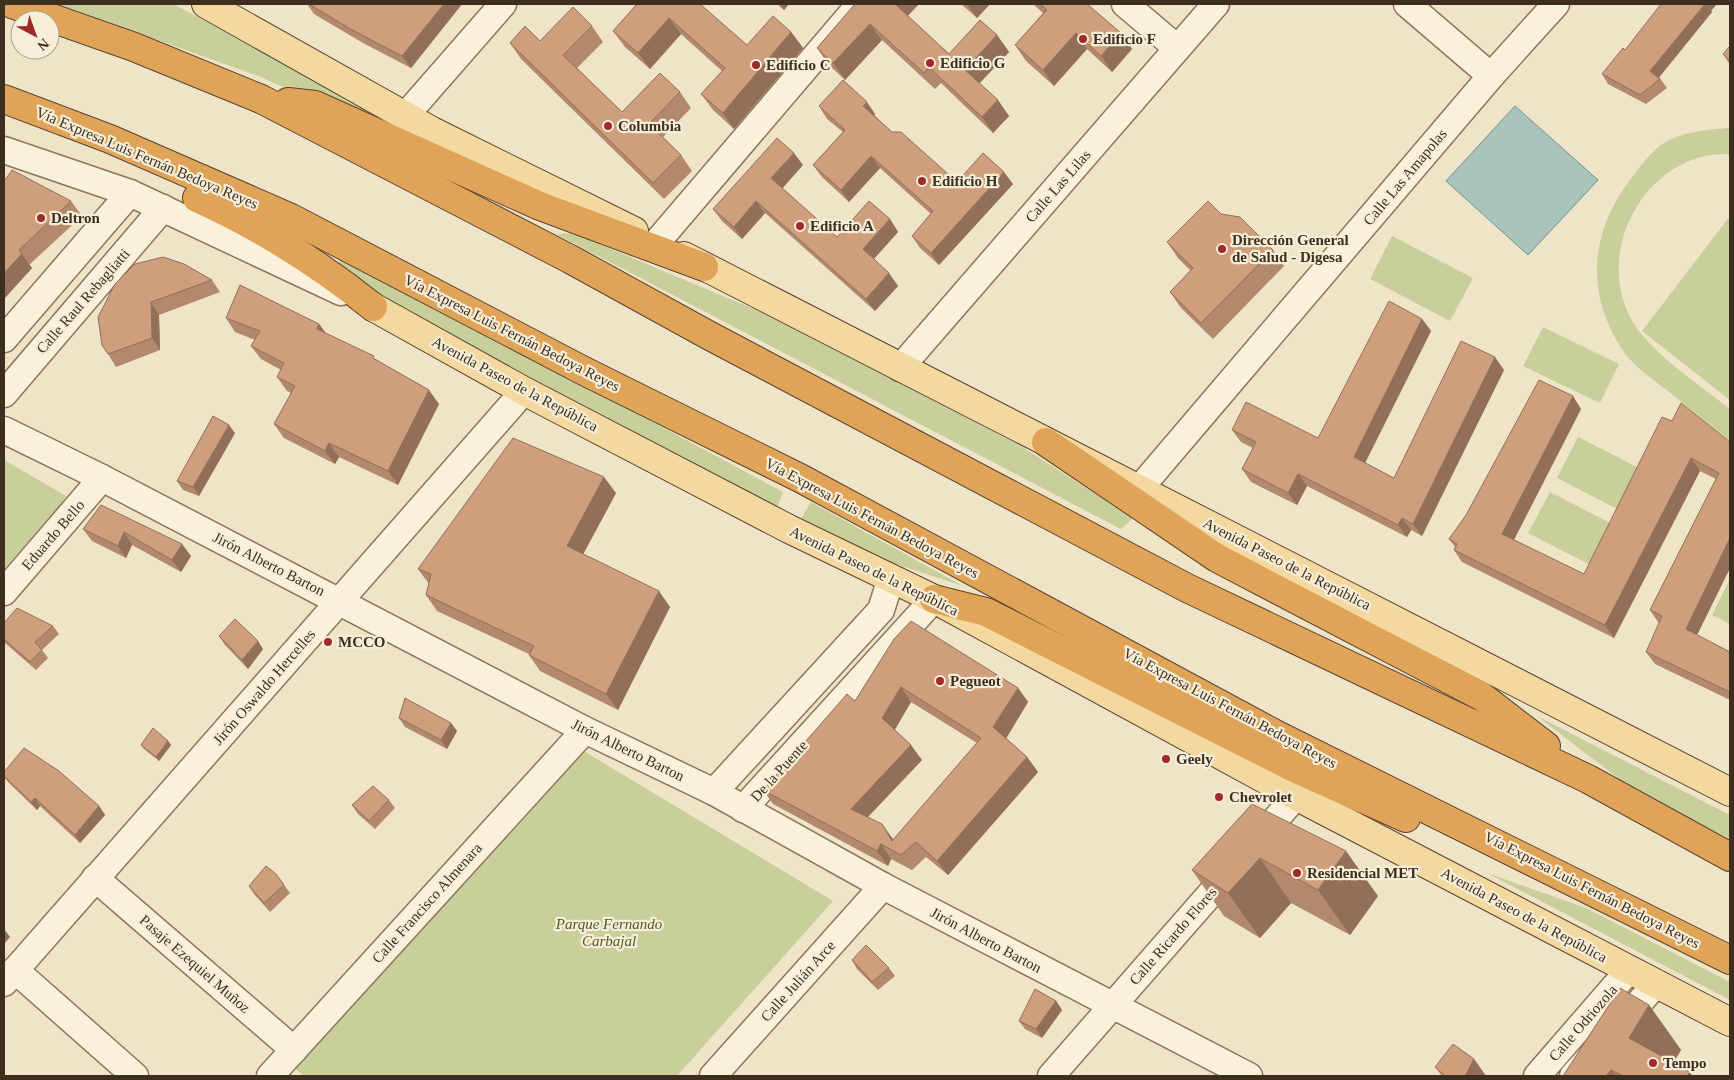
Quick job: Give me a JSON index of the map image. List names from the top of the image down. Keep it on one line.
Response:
{"streets":{"highway":["Vía Expresa Luis Fernán Bedoya Reyes"],"main road":["Avenida Paseo de la República"],"street":["Calle Las Amapolas","Calle Las Lilas","Calle Raul Rebagliatti","Eduardo Bello","Jirón Alberto Barton","Jirón Oswaldo Hercelles","De la Puente","Calle Francisco Almenara","Calle Ricardo Flores","Pasaje Ezequiel Muñoz","Calle Julián Arce","Calle Odriozola"]},"crossings":[["Calle Las Amapolas","Avenida Paseo de la República"],["Calle Las Lilas","Avenida Paseo de la República"],["Calle Raul Rebagliatti","Avenida Paseo de la República"],["Avenida Paseo de la República","Jirón Oswaldo Hercelles"],["Avenida Paseo de la República","De la Puente"],["Avenida Paseo de la República","Calle Ricardo Flores"],["Avenida Paseo de la República","Calle Odriozola"],["Eduardo Bello","Jirón Alberto Barton"],["Jirón Alberto Barton","Jirón Oswaldo Hercelles"],["Jirón Alberto Barton","De la Puente"],["Jirón Alberto Barton","Calle Francisco Almenara"],["Jirón Alberto Barton","Calle Ricardo Flores"],["Jirón Alberto Barton","Calle Julián Arce"],["Jirón Oswaldo Hercelles","Pasaje Ezequiel Muñoz"],["Calle Francisco Almenara","Pasaje Ezequiel Muñoz"]],"parks":["Parque Fernando Carbajal"],"places":["Edificio F","Edificio G","Edificio C","Columbia","Edificio H","Deltron","Edificio A","Dirección General de Salud - Digesa","MCCO","Pegueot","Geely","Chevrolet","Residencial MET","Tempo"],"north":"bottom right"}
